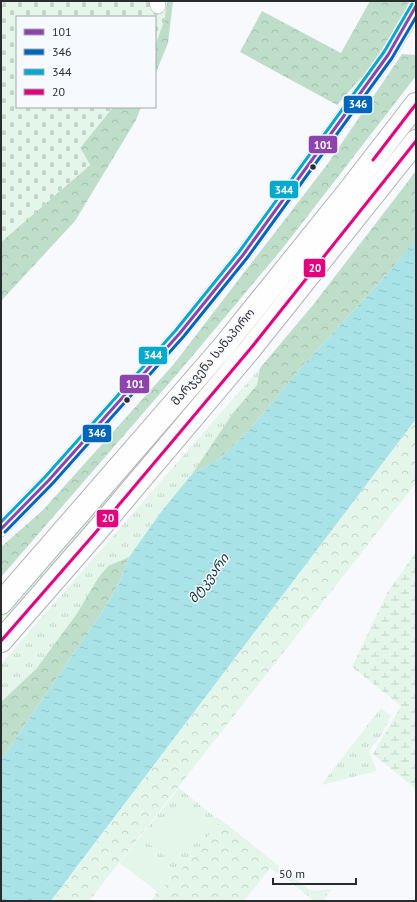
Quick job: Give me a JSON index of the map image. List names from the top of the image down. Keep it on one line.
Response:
{"streets":{"highway":["მარჯვენა სანაპირო"]},"water":["მტკვარი"],"lines":["transit line 344","transit line 101","transit line 346","transit line 20"],"legend":["101","346","344","20"],"scale_bar":"50 m"}
